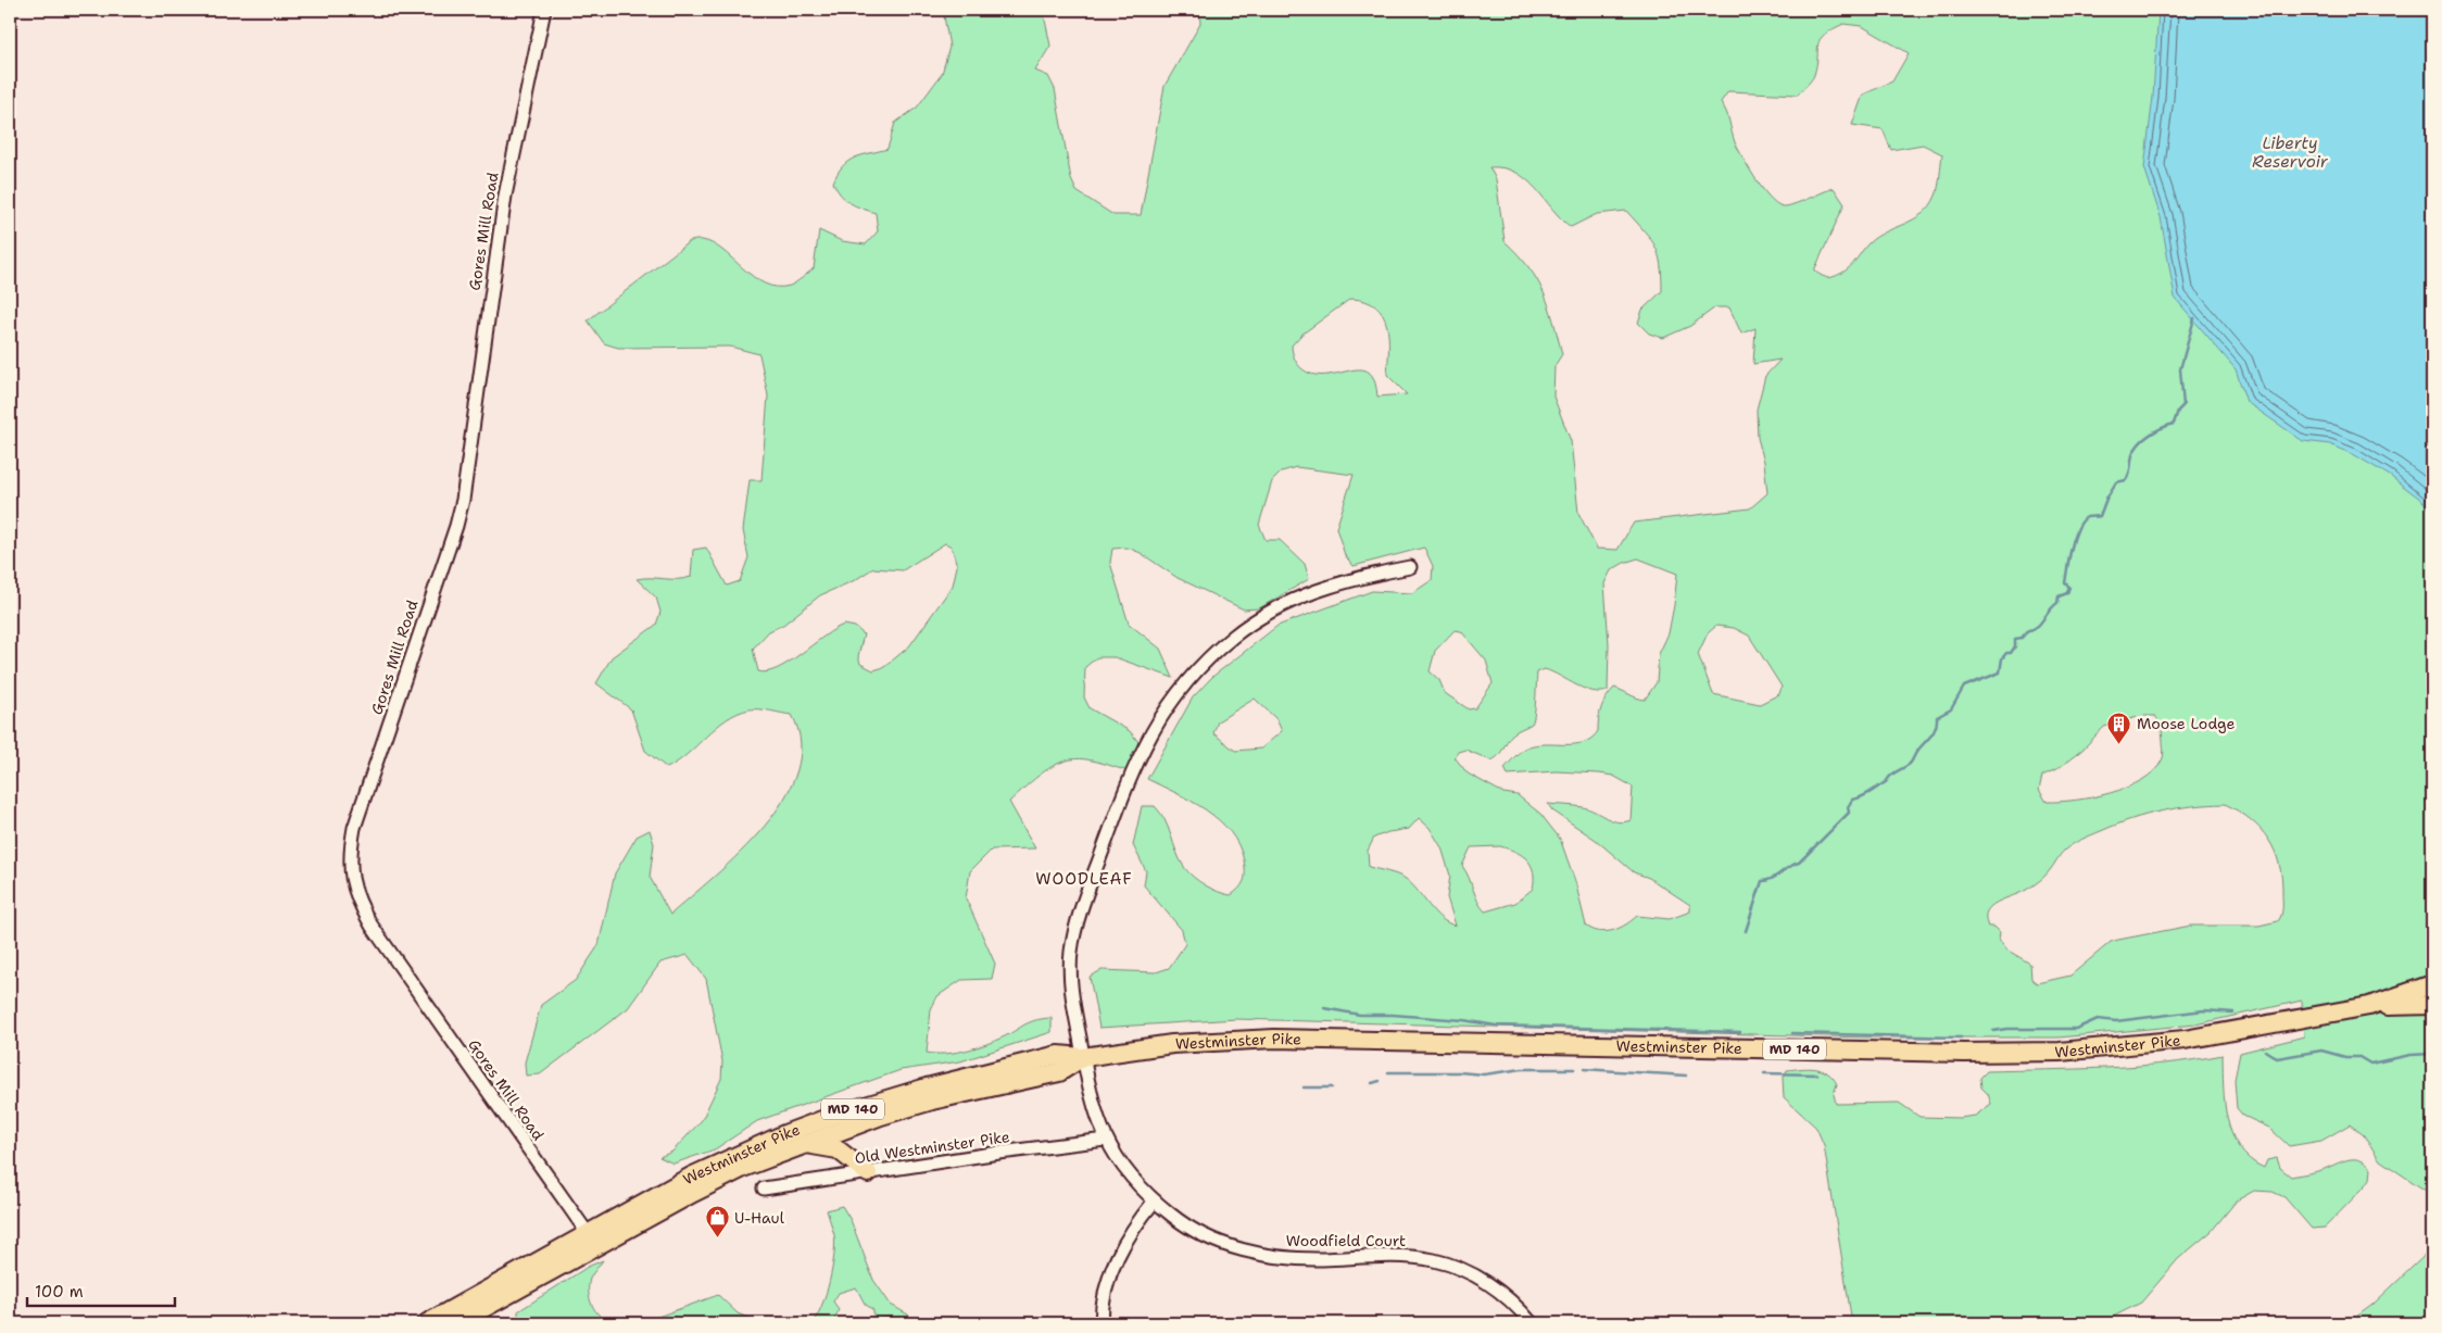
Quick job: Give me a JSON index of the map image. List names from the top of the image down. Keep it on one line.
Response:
{"streets":{"highway":["Westminster Pike","MD 140"],"street":["Gores Mill Road","Old Westminster Pike","Woodfield Court"]},"crossings":[["Gores Mill Road","Westminster Pike"],["Westminster Pike","Woodfield Court"],["Old Westminster Pike","Woodfield Court"]],"districts":["WOODLEAF"],"water":["Liberty Reservoir"],"places":{"building":["Moose Lodge"],"shop":["U-Haul"]},"scale_bar":"100 m"}
